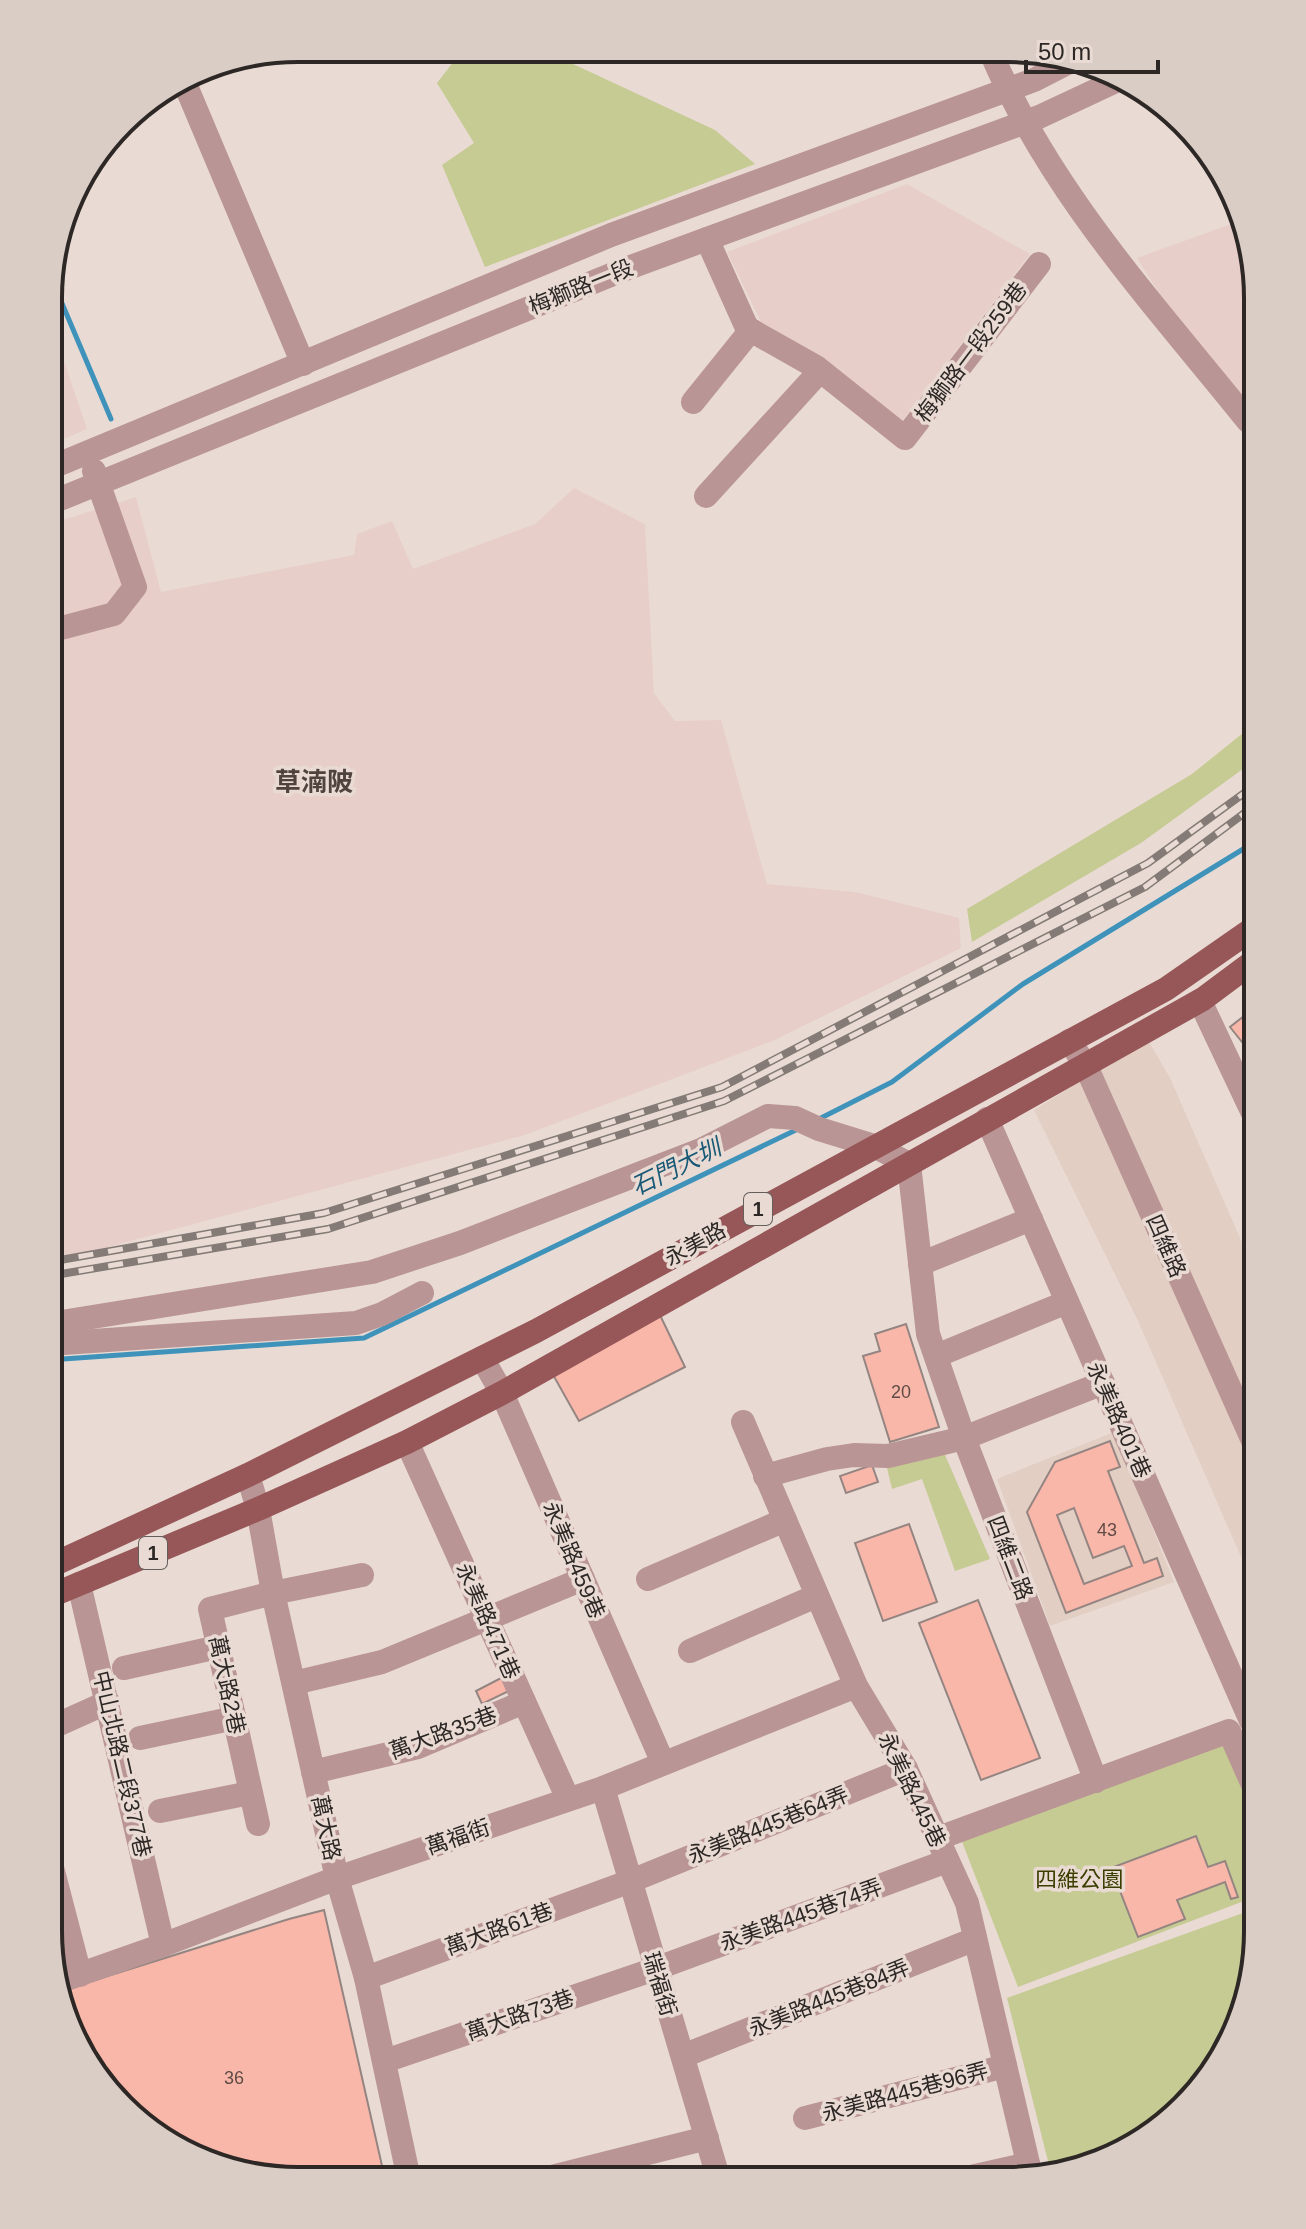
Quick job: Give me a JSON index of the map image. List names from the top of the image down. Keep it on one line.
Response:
{"streets":{"main road":["1","永美路"],"street":["梅獅路一段","梅獅路一段259巷","四維路","永美路401巷","四維二路","永美路459巷","永美路471巷","萬大路2巷","萬大路35巷","中山北路二段377巷","永美路445巷","永美路445巷64弄","萬大路","萬福街","永美路445巷74弄","萬大路61巷","瑞福街","永美路445巷84弄","萬大路73巷","永美路445巷96弄"]},"crossings":[["1","永美路"],["1","中山北路二段377巷"],["1","萬大路"],["永美路","四維路"],["永美路","永美路401巷"],["永美路","四維二路"],["永美路","永美路459巷"],["永美路","永美路471巷"],["永美路","萬大路"],["四維二路","永美路445巷74弄"],["永美路459巷","萬福街"],["永美路471巷","萬大路35巷"],["永美路471巷","萬福街"],["萬大路2巷","萬大路"],["萬大路35巷","萬大路"],["中山北路二段377巷","萬福街"],["永美路445巷","永美路445巷64弄"],["永美路445巷","萬福街"],["永美路445巷","永美路445巷74弄"],["永美路445巷","永美路445巷84弄"],["永美路445巷","永美路445巷96弄"],["永美路445巷64弄","萬大路61巷"],["永美路445巷64弄","瑞福街"],["萬大路","萬福街"],["萬大路","萬大路61巷"],["萬大路","萬大路73巷"],["萬福街","瑞福街"],["永美路445巷74弄","瑞福街"],["永美路445巷74弄","萬大路73巷"],["萬大路61巷","瑞福街"],["瑞福街","永美路445巷84弄"],["瑞福街","萬大路73巷"]],"districts":["草湳陂"],"water":["石門大圳"],"parks":["四維公園"],"house_numbers":["20","43","36"],"scale_bar":"50 m"}
